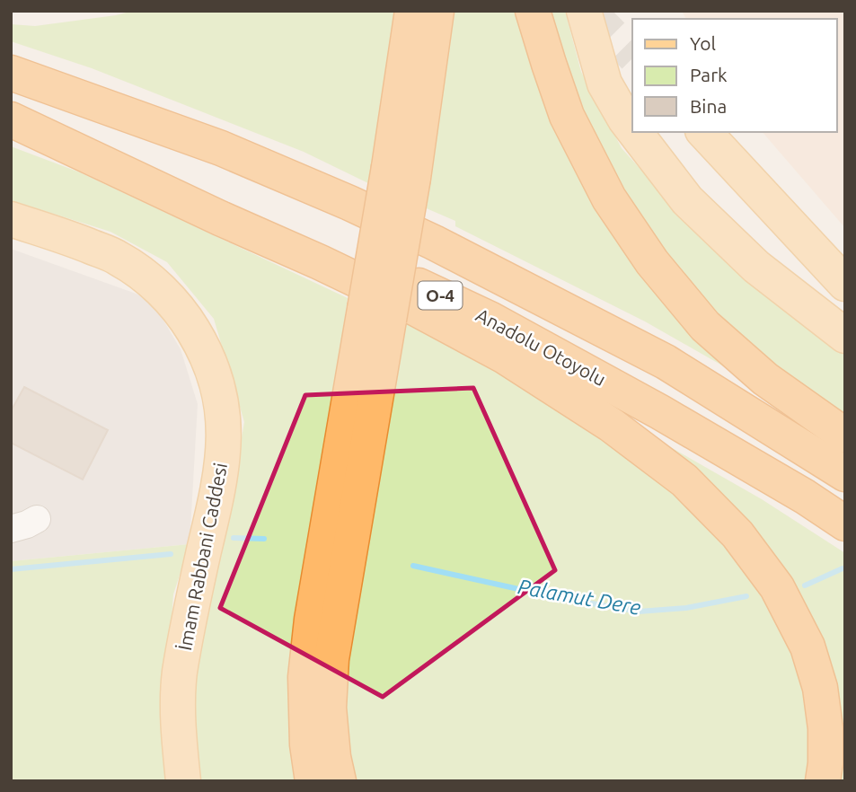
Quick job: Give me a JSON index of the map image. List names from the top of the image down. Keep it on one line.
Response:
{"streets":{"highway":["O-4","Anadolu Otoyolu"],"main road":["İmam Rabbani Caddesi"]},"water":["Palamut Dere"],"legend":["Yol","Park","Bina"]}
